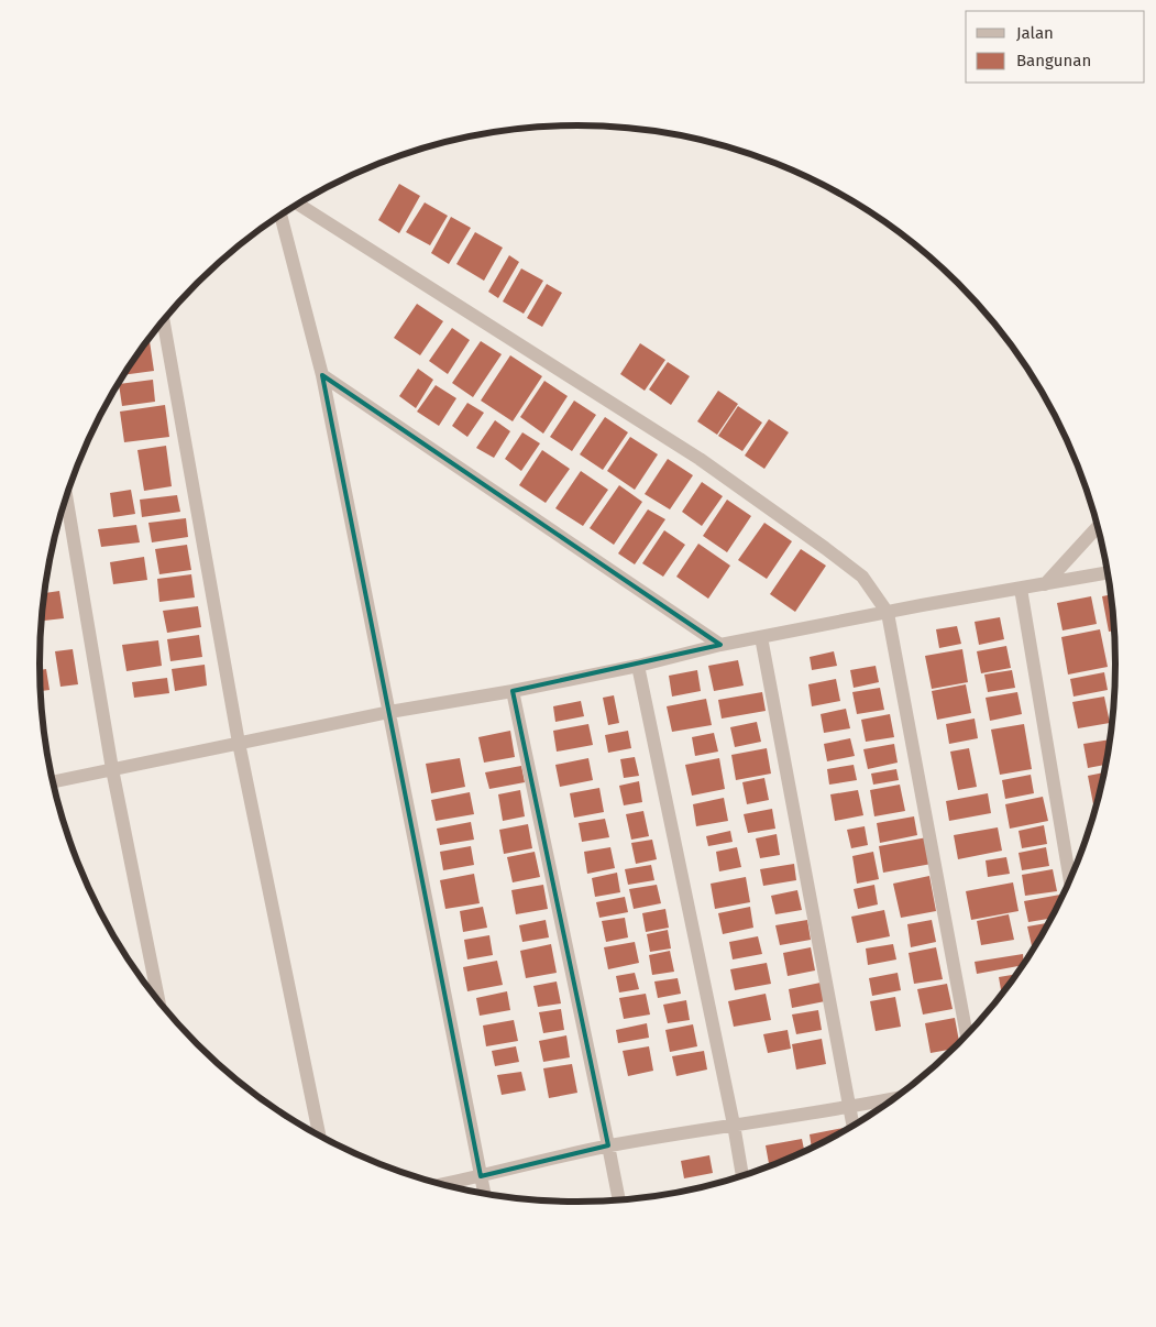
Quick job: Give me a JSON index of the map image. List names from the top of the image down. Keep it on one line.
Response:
{"legend":["Jalan","Bangunan"]}
